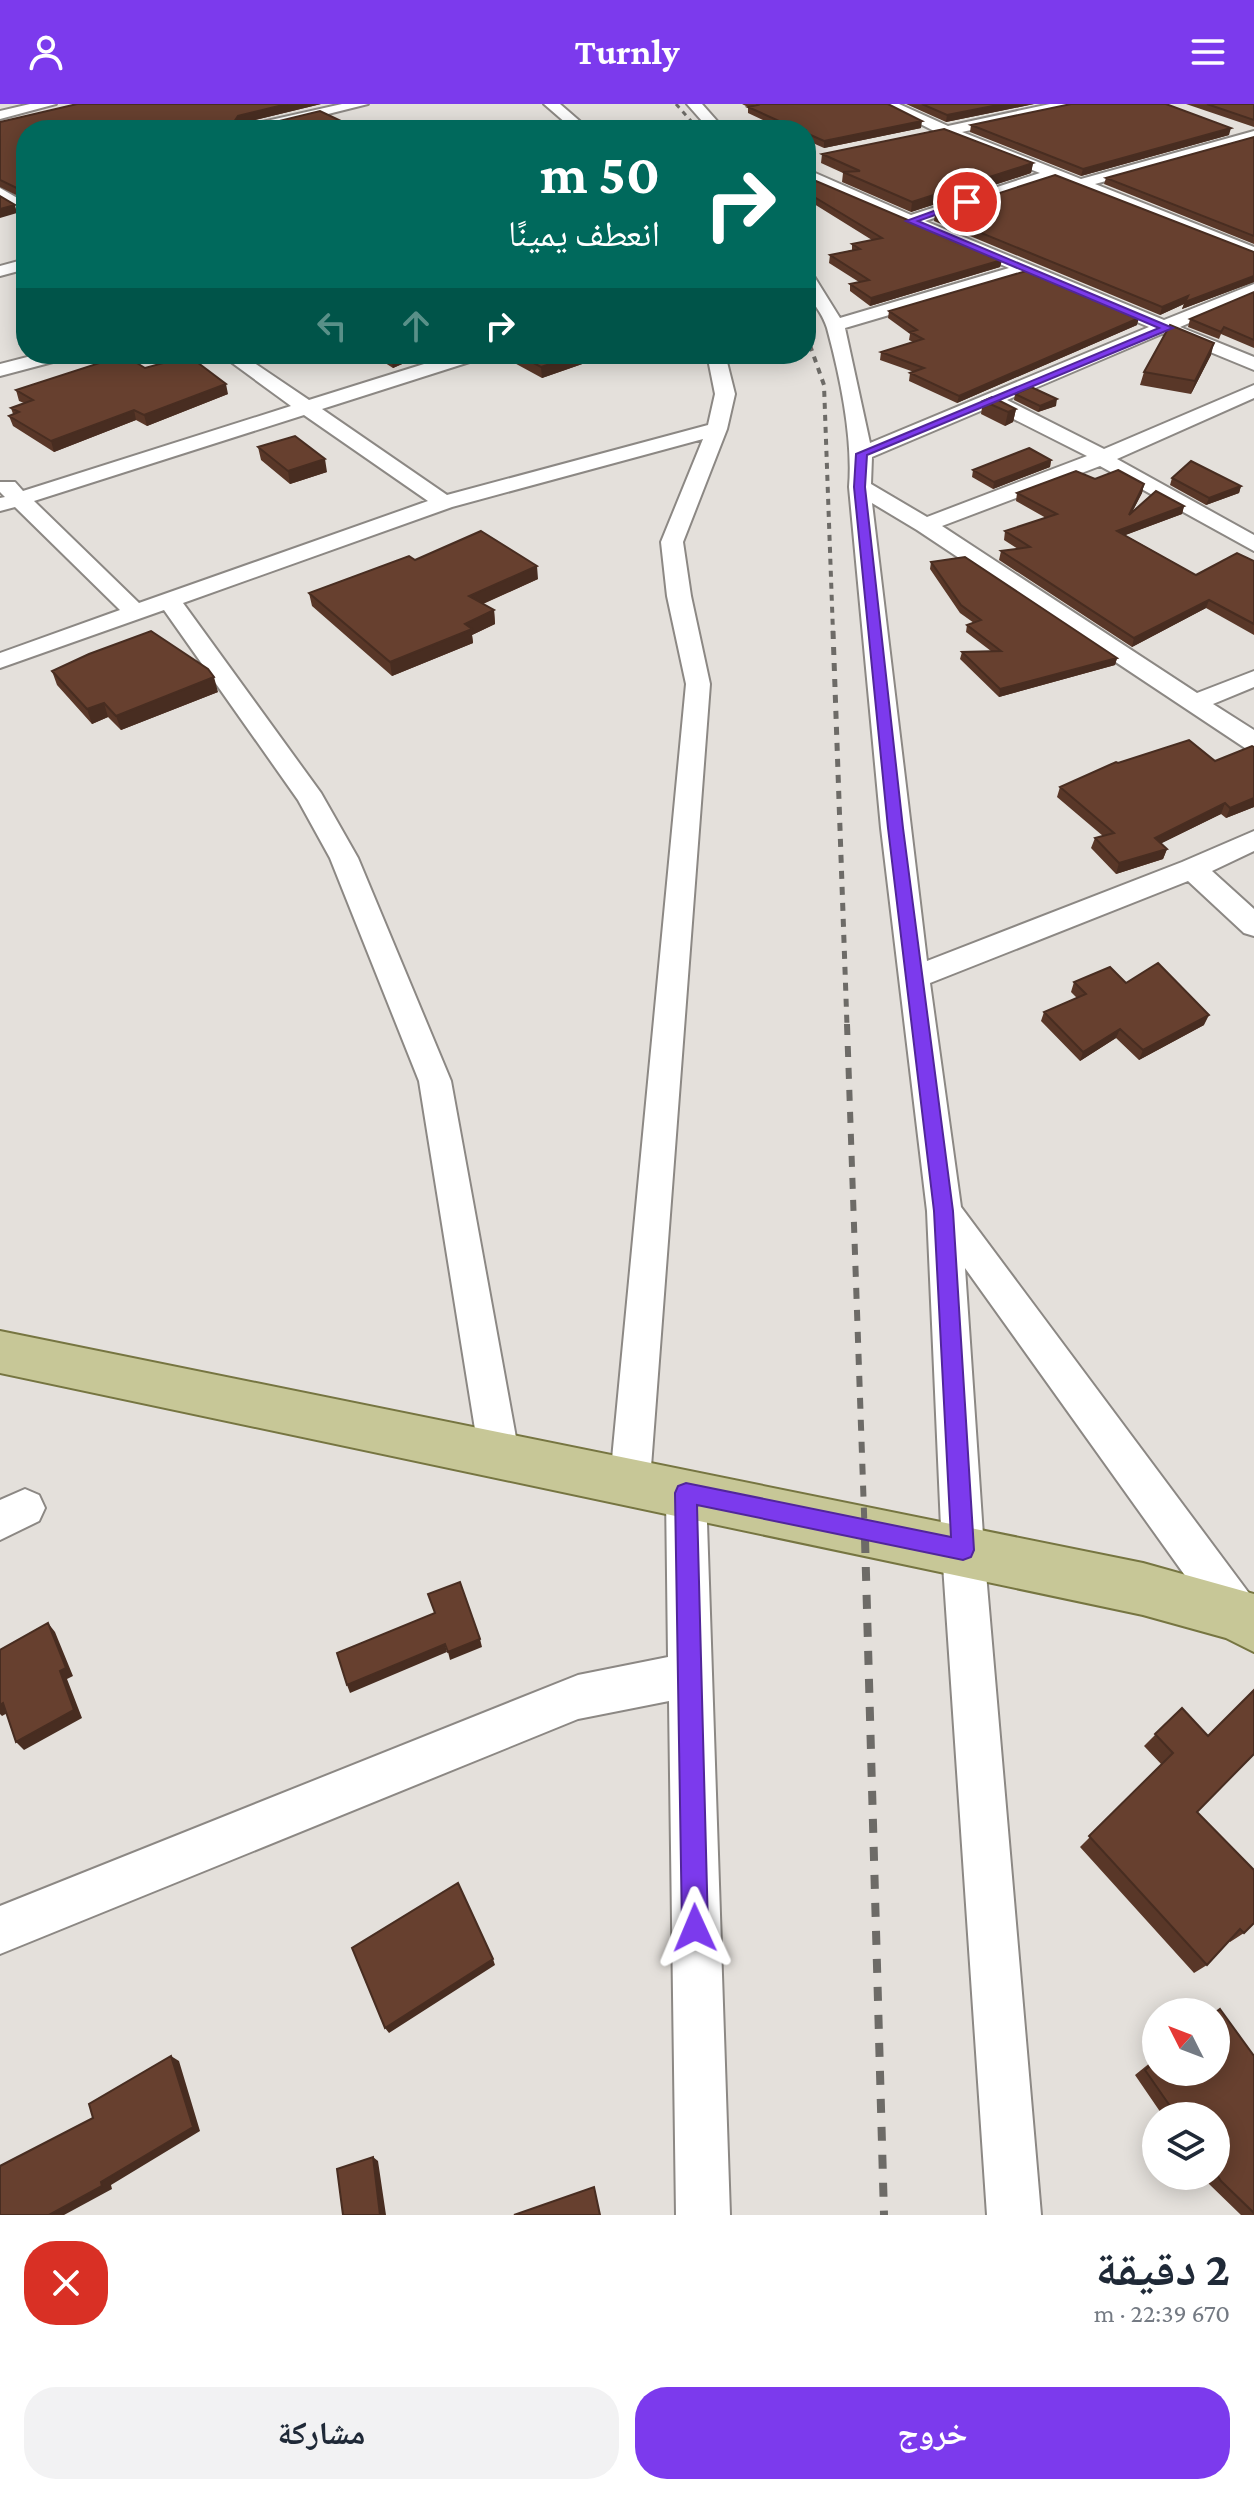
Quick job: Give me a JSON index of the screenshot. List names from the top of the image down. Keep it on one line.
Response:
{"north":"top left","page":{"header":"Turnly","turn":["50 m","انعطف يمينًا"],"heading":["2 دقيقة","670 m · 22:39"],"buttons":["خروج","مشاركة"]}}
